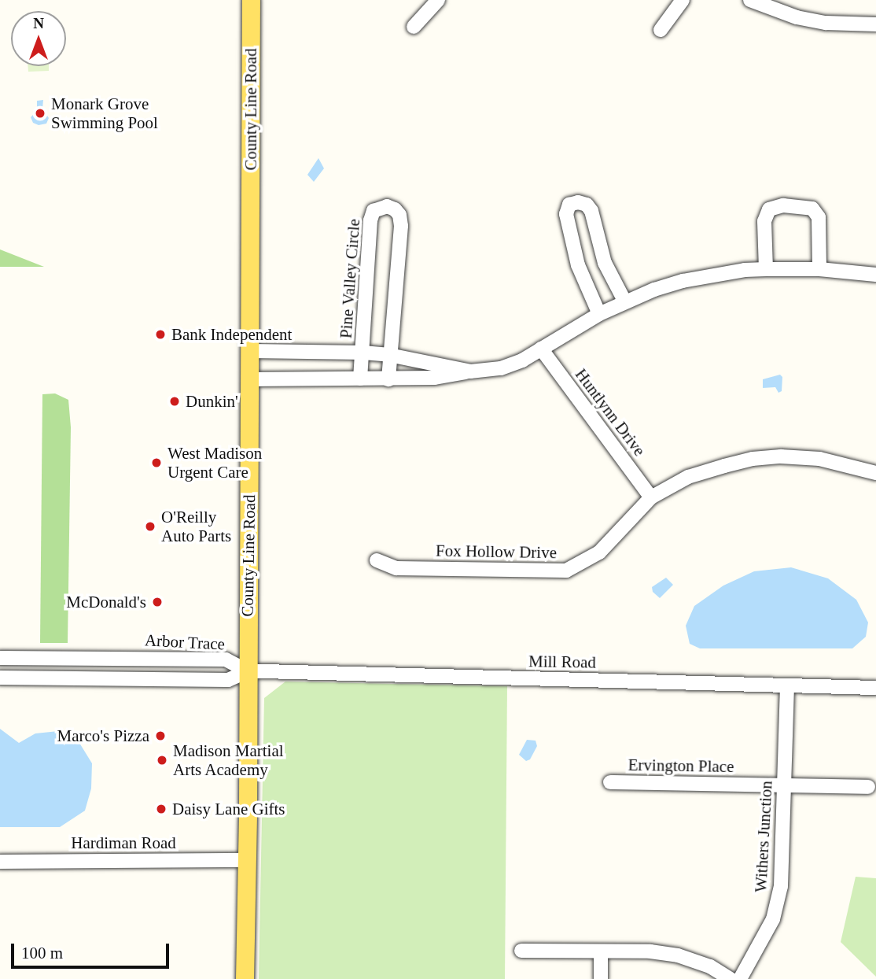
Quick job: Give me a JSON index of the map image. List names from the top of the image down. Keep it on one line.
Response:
{"streets":{"main road":["County Line Road"],"street":["Pine Valley Circle","Huntlynn Drive","Fox Hollow Drive","Arbor Trace","Mill Road","Ervington Place","Withers Junction","Hardiman Road"]},"crossings":[["County Line Road","Arbor Trace"],["County Line Road","Mill Road"],["County Line Road","Hardiman Road"],["Huntlynn Drive","Fox Hollow Drive"],["Arbor Trace","Mill Road"],["Mill Road","Withers Junction"],["Ervington Place","Withers Junction"]],"places":["Monark Grove Swimming Pool","Bank Independent","Dunkin'","West Madison Urgent Care","O'Reilly Auto Parts","McDonald's","Marco's Pizza","Madison Martial Arts Academy","Daisy Lane Gifts"],"scale_bar":"100 m","north":"top"}
